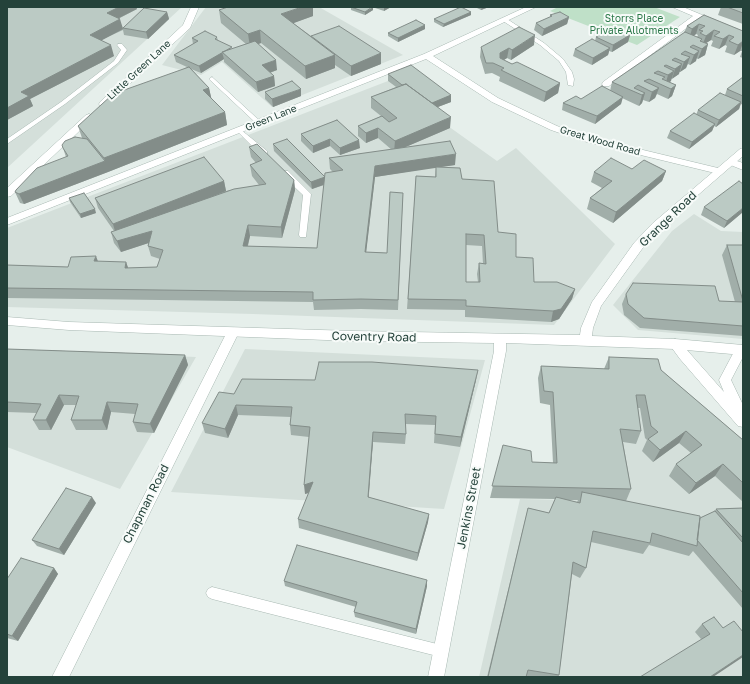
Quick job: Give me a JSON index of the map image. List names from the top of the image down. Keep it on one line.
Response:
{"streets":{"street":["Little Green Lane","Green Lane","Great Wood Road","Grange Road","Coventry Road","Chapman Road","Jenkins Street"]},"crossings":[["Green Lane","Great Wood Road"],["Great Wood Road","Grange Road"],["Grange Road","Coventry Road"],["Coventry Road","Chapman Road"],["Coventry Road","Jenkins Street"]],"parks":["Storrs Place Private Allotments"]}
